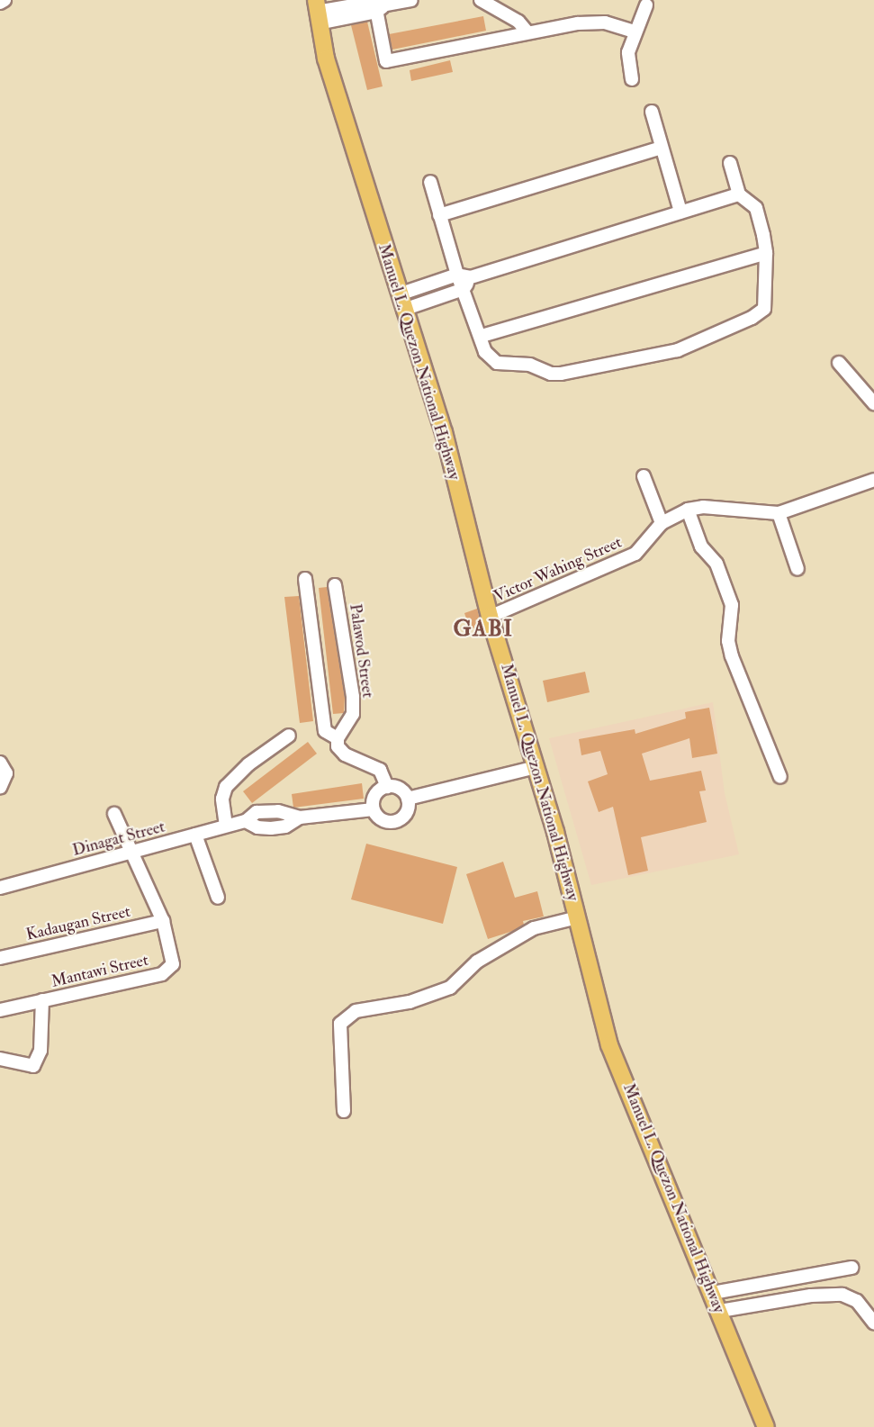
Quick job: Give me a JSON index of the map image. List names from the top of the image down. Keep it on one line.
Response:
{"streets":{"main road":["Manuel L. Quezon National Highway"],"street":["Victor Wahing Street","Palawod Street","Dinagat Street","Kadaugan Street","Mantawi Street"]},"crossings":[["Manuel L. Quezon National Highway","Victor Wahing Street"],["Dinagat Street","Mantawi Street"],["Kadaugan Street","Mantawi Street"]],"districts":["GABI"]}
